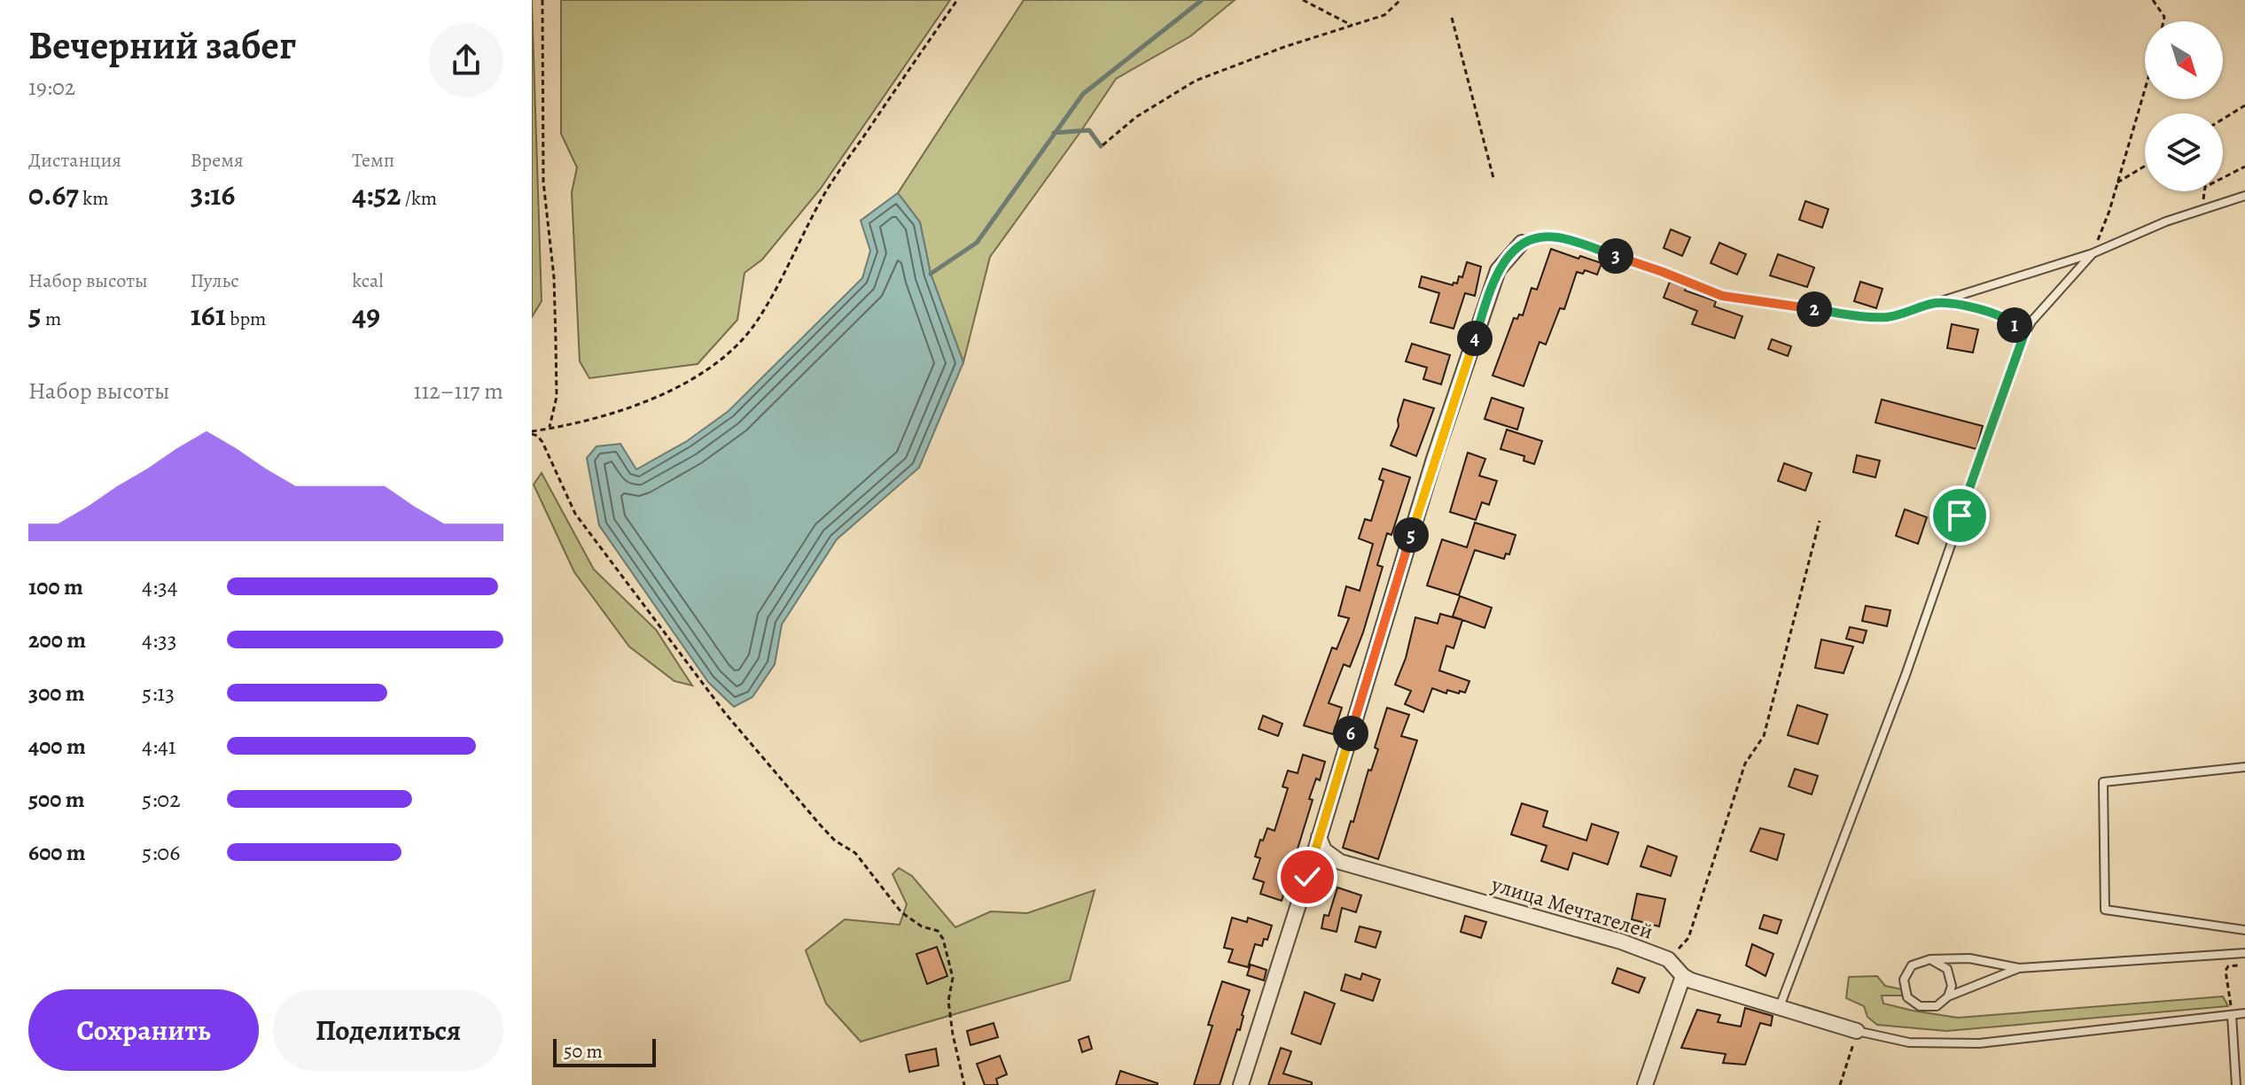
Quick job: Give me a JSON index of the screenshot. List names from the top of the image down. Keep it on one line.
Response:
{"streets":{"street":["улица Мечтателей"]},"scale_bar":"50 m","north":"bottom right","page":{"heading":["Вечерний забег","19:02"],"stats":[["Дистанция","0.67 km"],["Время","3:16"],["Темп","4:52 /km"],["Набор высоты","5 m"],["Пульс","161 bpm"],["kcal","49"]],"pins":["3","2","1","4","5","6"],"chart":["Набор высоты","112–117 m"],"list":[{"name":"100 m","note":"4:34"},{"name":"200 m","note":"4:33"},{"name":"300 m","note":"5:13"},{"name":"400 m","note":"4:41"},{"name":"500 m","note":"5:02"},{"name":"600 m","note":"5:06"}],"buttons":["Сохранить","Поделиться"],"scale":"50 m"}}
